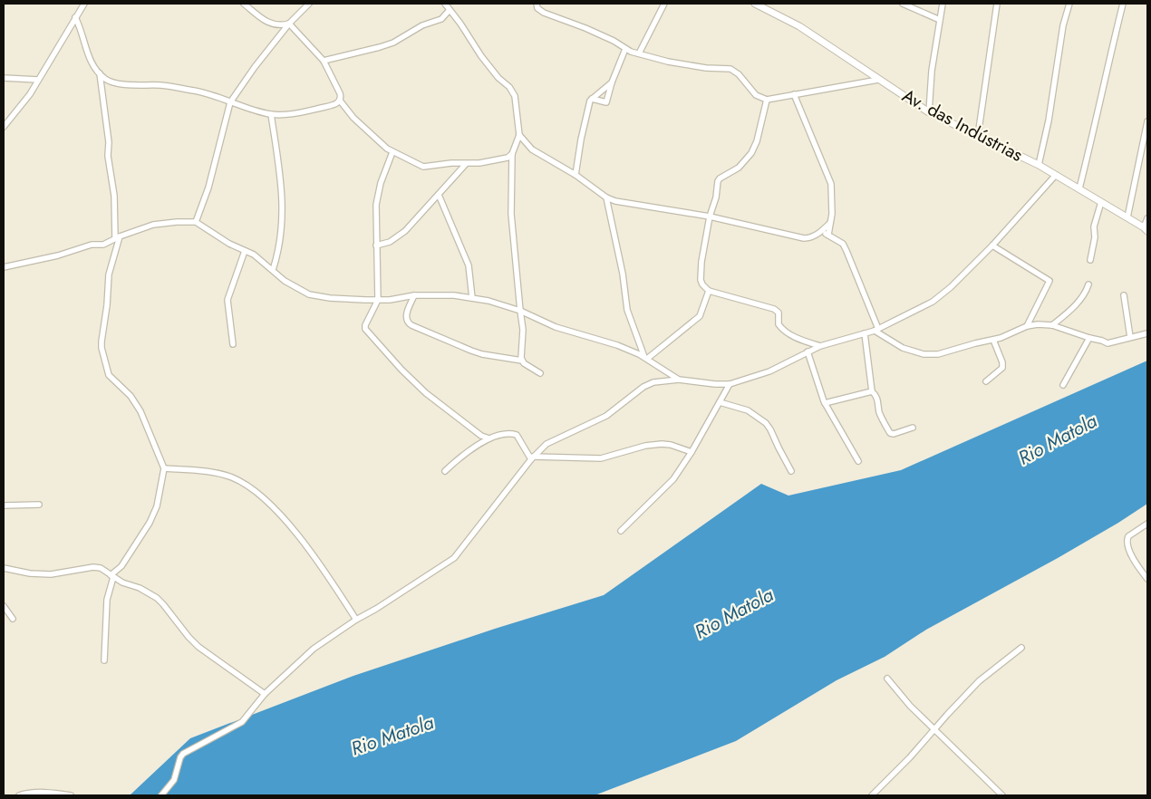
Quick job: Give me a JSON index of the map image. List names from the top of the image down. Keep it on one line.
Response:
{"streets":{"street":["Av. das Indústrias"]},"water":["Rio Matola"]}
